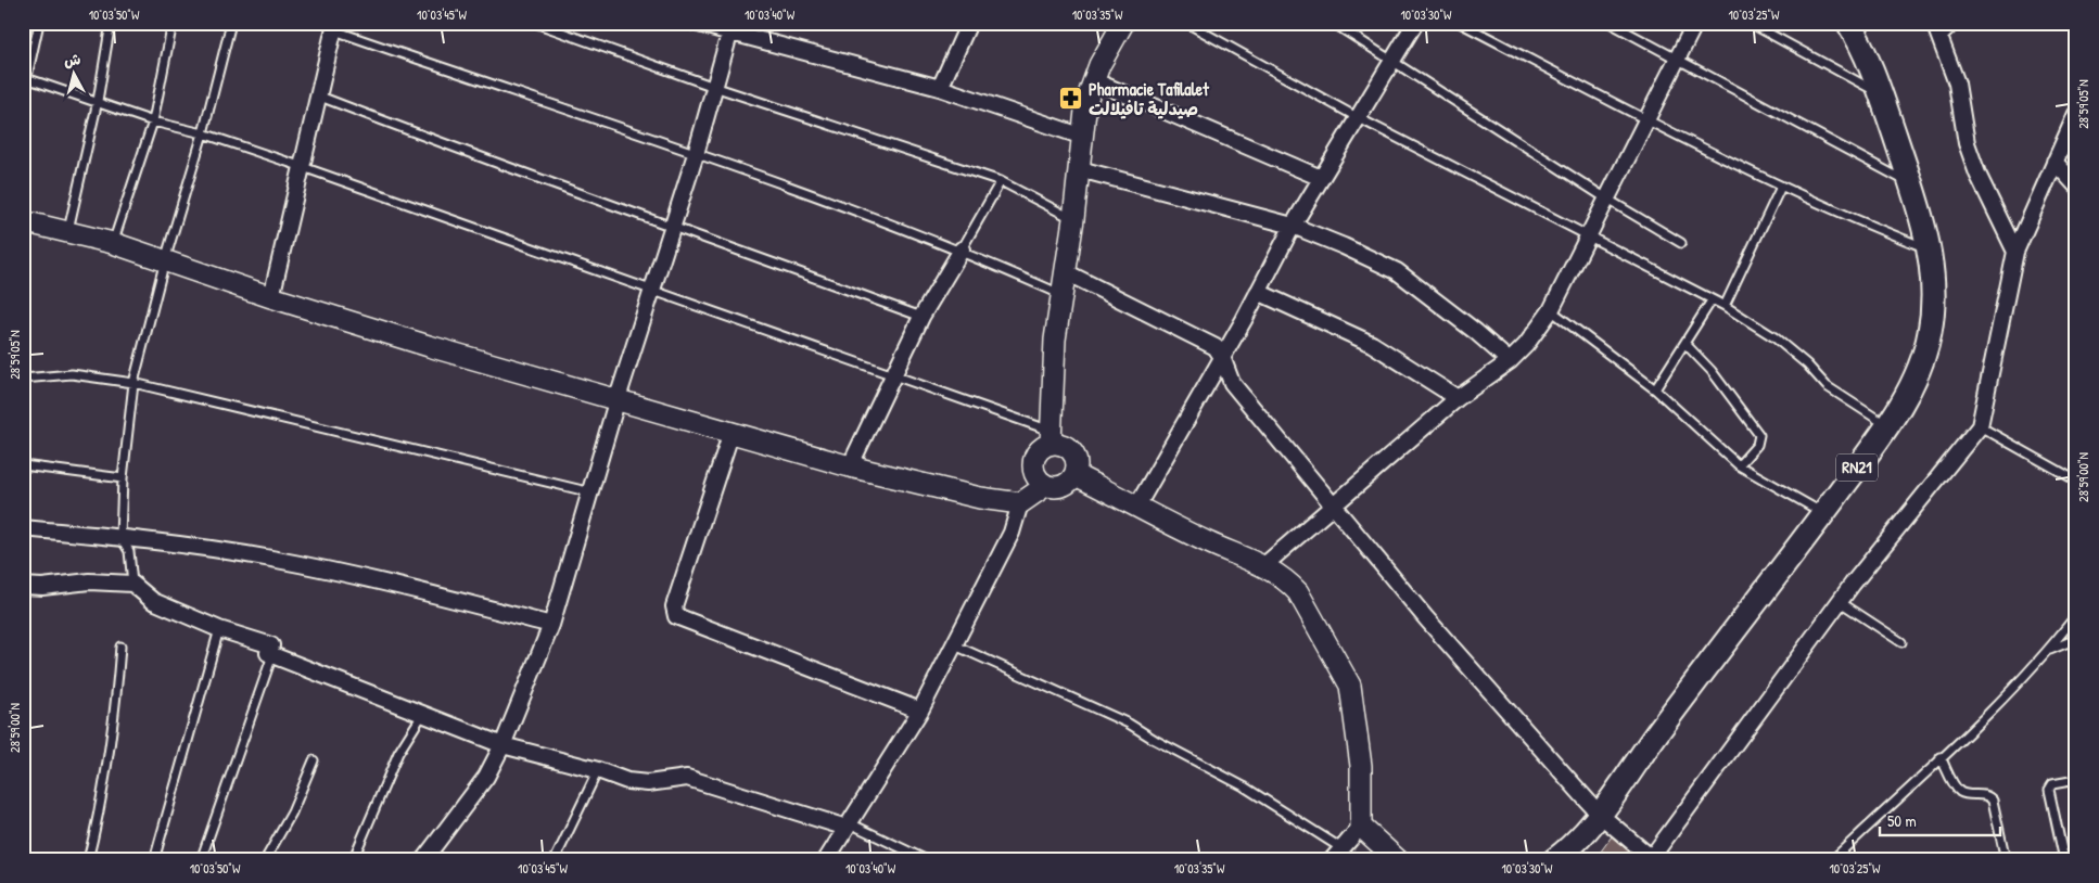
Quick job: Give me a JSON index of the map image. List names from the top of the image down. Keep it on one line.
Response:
{"streets":{"main road":["RN21"]},"places":{"pharmacy":["Pharmacie Tafilalet صيدلية تافيلالت"]},"scale_bar":"50 m","north":"top","coordinates":["10°03'50\"W","10°03'45\"W","10°03'40\"W","10°03'35\"W","10°03'30\"W","10°03'25\"W","28°59'05\"N","28°59'00\"N"]}
